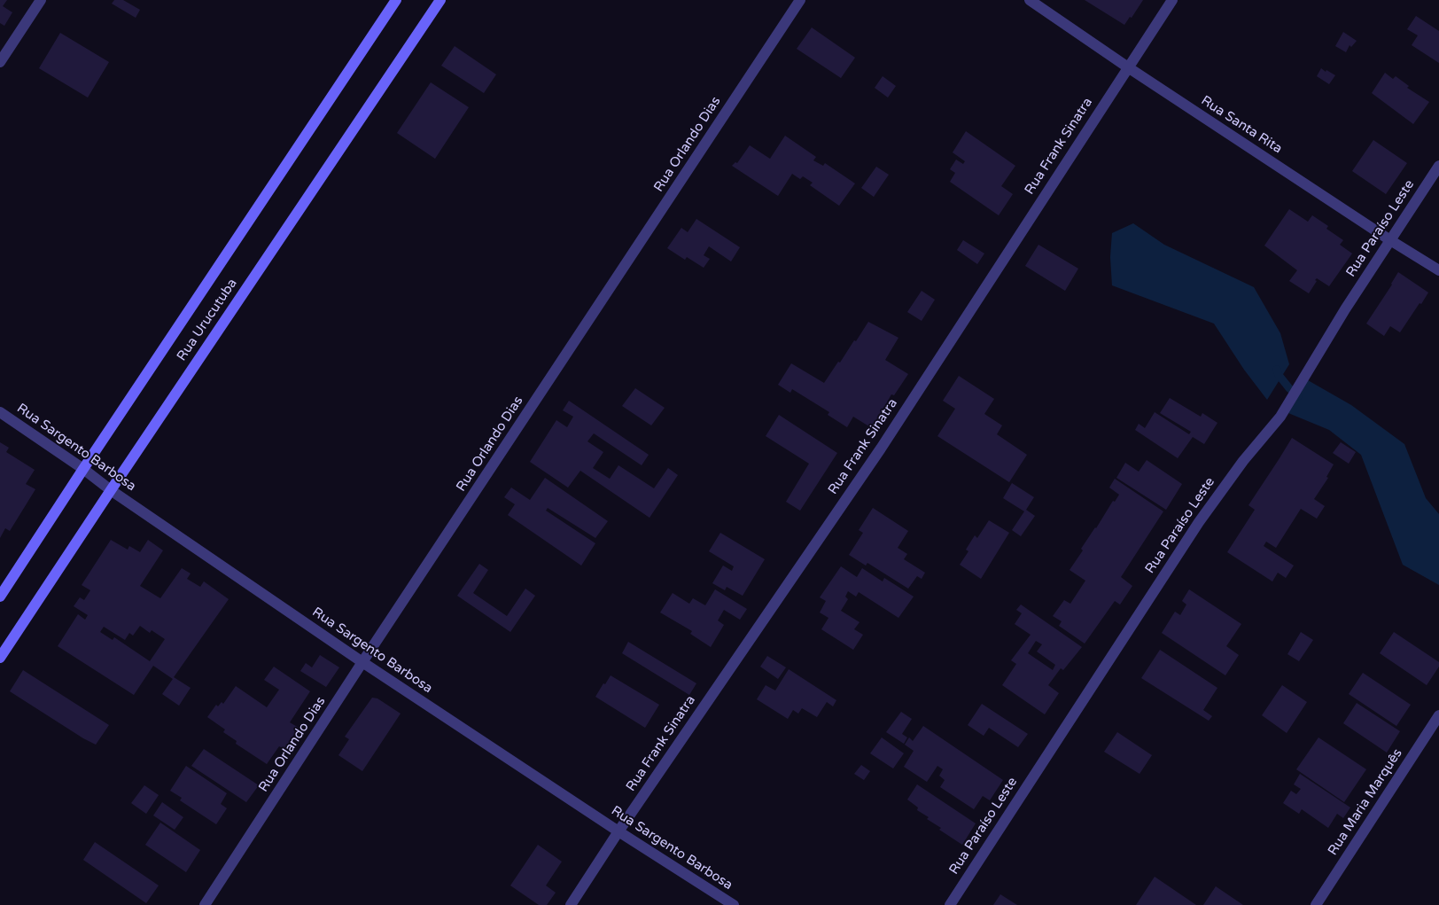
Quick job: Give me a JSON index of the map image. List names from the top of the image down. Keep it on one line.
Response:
{"streets":{"street":["Rua Santa Rita","Rua Orlando Dias","Rua Frank Sinatra","Rua Paraíso Leste","Rua Urucutuba","Rua Sargento Barbosa","Rua Maria Marquês"]},"crossings":[["Rua Santa Rita","Rua Frank Sinatra"],["Rua Santa Rita","Rua Paraíso Leste"],["Rua Orlando Dias","Rua Sargento Barbosa"],["Rua Frank Sinatra","Rua Sargento Barbosa"],["Rua Urucutuba","Rua Sargento Barbosa"]]}
